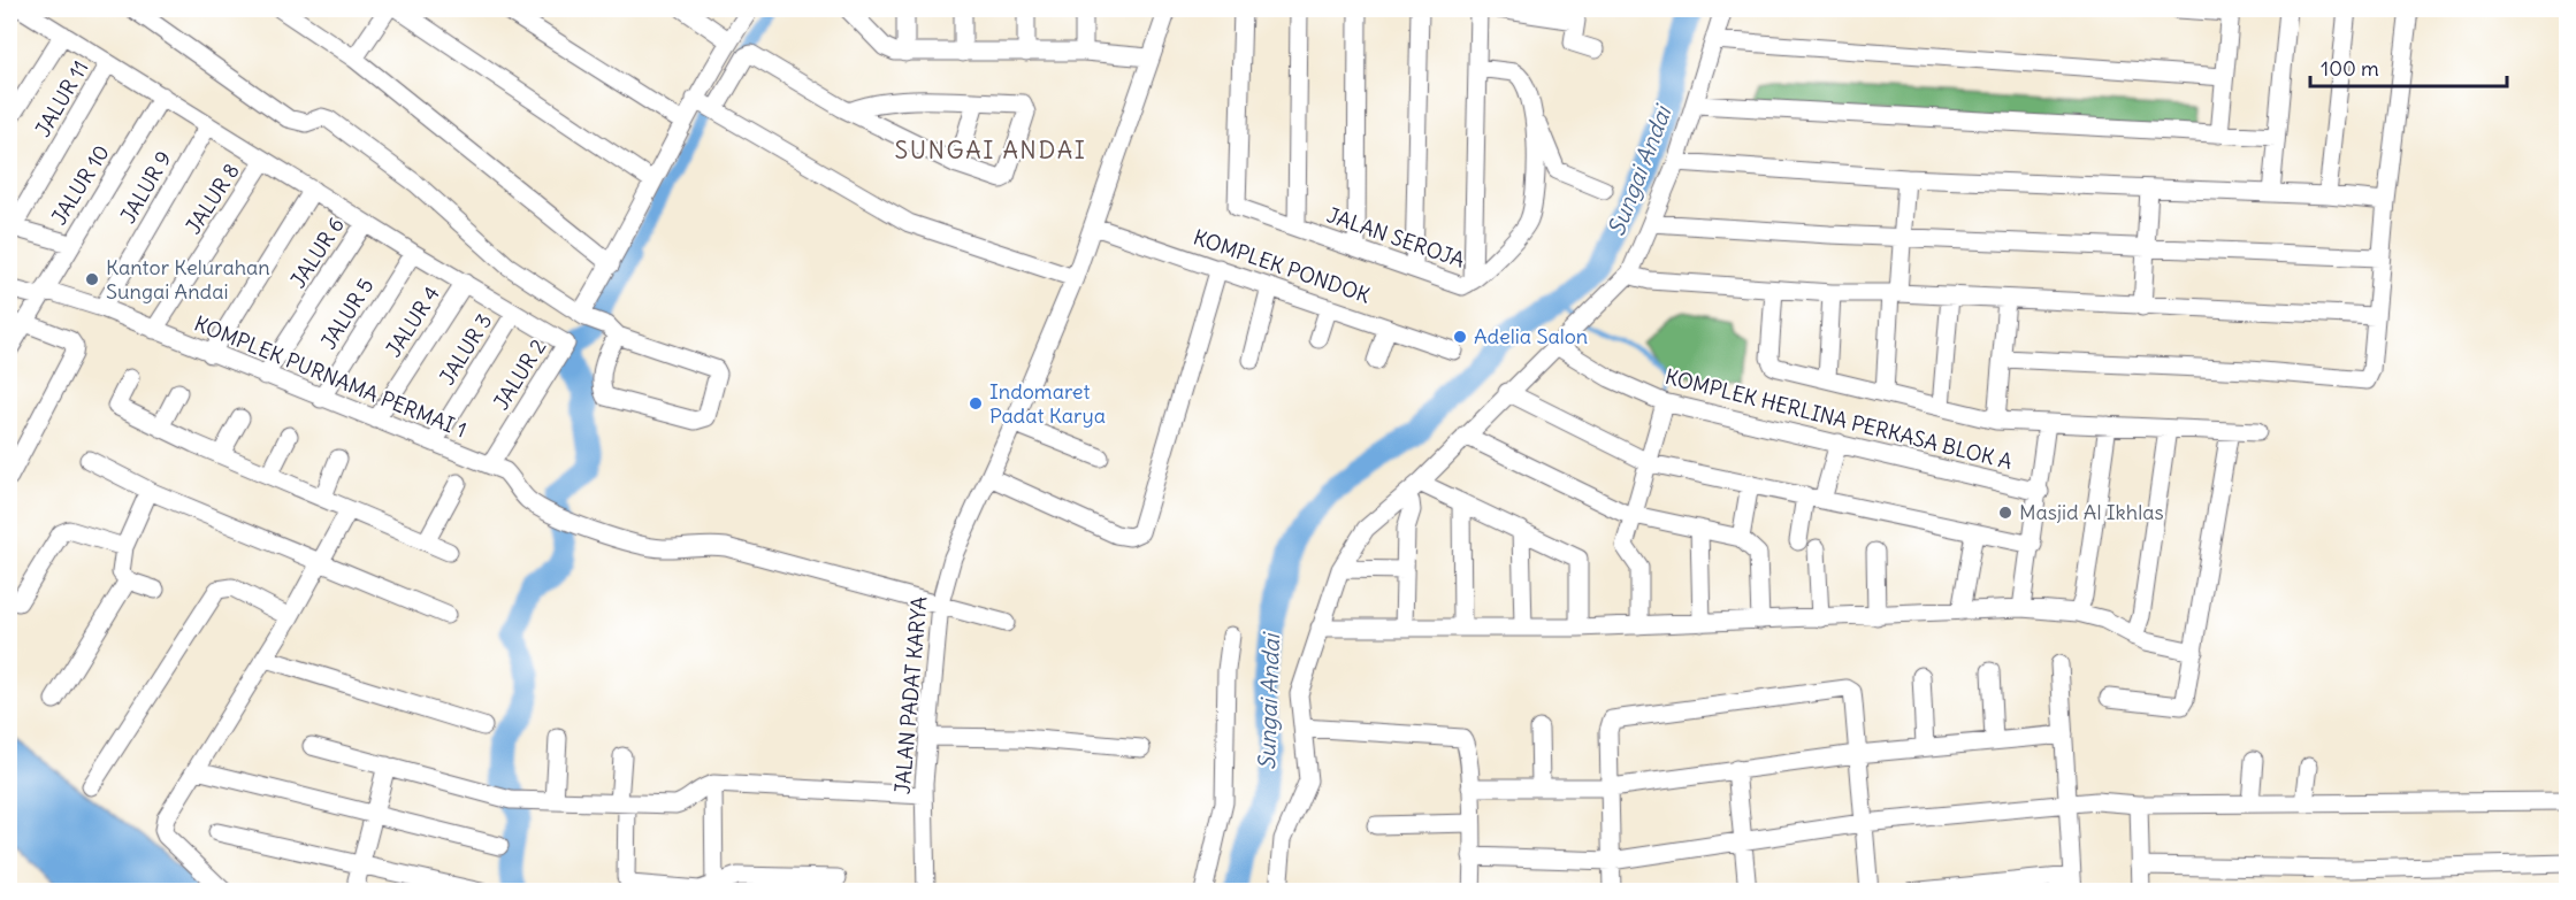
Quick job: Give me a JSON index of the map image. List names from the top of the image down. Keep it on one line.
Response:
{"streets":{"street":["JALUR 11","JALUR 10","JALUR 9","JALUR 8","JALAN SEROJA","JALUR 6","KOMPLEK PONDOK","JALUR 5","JALUR 4","JALUR 3","JALUR 2","KOMPLEK PURNAMA PERMAI 1","KOMPLEK HERLINA PERKASA BLOK A","JALAN PADAT KARYA"]},"crossings":[["JALUR 10","KOMPLEK PURNAMA PERMAI 1"],["JALUR 9","KOMPLEK PURNAMA PERMAI 1"],["JALUR 8","KOMPLEK PURNAMA PERMAI 1"],["JALUR 6","KOMPLEK PURNAMA PERMAI 1"],["KOMPLEK PONDOK","JALAN PADAT KARYA"],["JALUR 5","KOMPLEK PURNAMA PERMAI 1"],["JALUR 4","KOMPLEK PURNAMA PERMAI 1"],["JALUR 3","JALUR 2"],["JALUR 3","KOMPLEK PURNAMA PERMAI 1"],["JALUR 2","KOMPLEK PURNAMA PERMAI 1"],["KOMPLEK PURNAMA PERMAI 1","JALAN PADAT KARYA"]],"districts":["SUNGAI ANDAI"],"water":["Sungai Andai"],"places":["Kantor Kelurahan Sungai Andai","Adelia Salon","Indomaret Padat Karya","Masjid Al Ikhlas"],"scale_bar":"100 m"}
